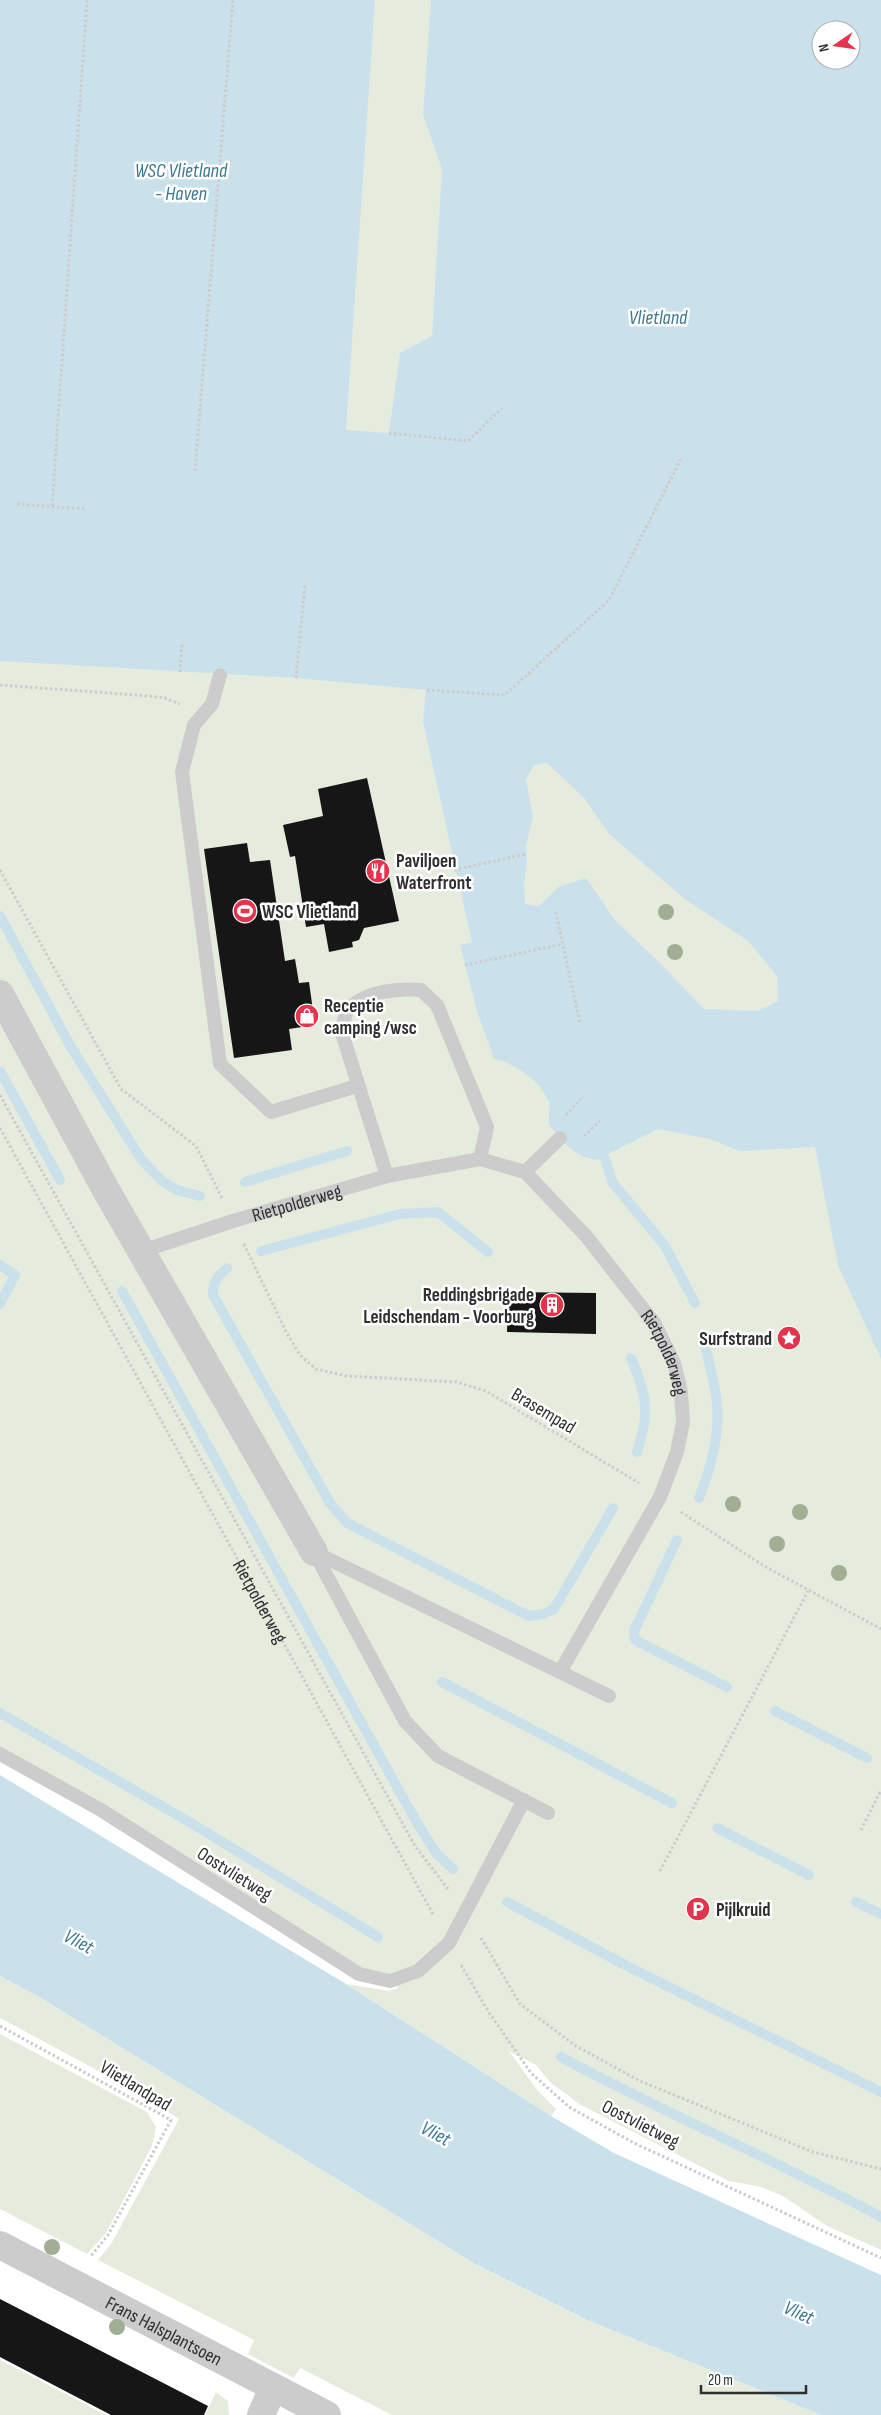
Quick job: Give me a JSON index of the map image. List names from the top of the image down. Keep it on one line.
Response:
{"streets":{"street":["Frans Halsplantsoen"],"lane":["Rietpolderweg","Oostvlietweg"],"path":["Brasempad","Vlietlandpad"]},"crossings":[["Rietpolderweg","Brasempad"],["Rietpolderweg","Oostvlietweg"],["Vlietlandpad","Frans Halsplantsoen"]],"water":["WSC Vlietland - Haven","Vlietland","Vliet"],"places":{"restaurant":["Paviljoen Waterfront"],"sports":["WSC Vlietland"],"shop":["Receptie camping /wsc"],"building":["Reddingsbrigade Leidschendam - Voorburg"],"place":["Surfstrand"],"parking":["Pijlkruid"]},"scale_bar":"20 m","north":"left"}
